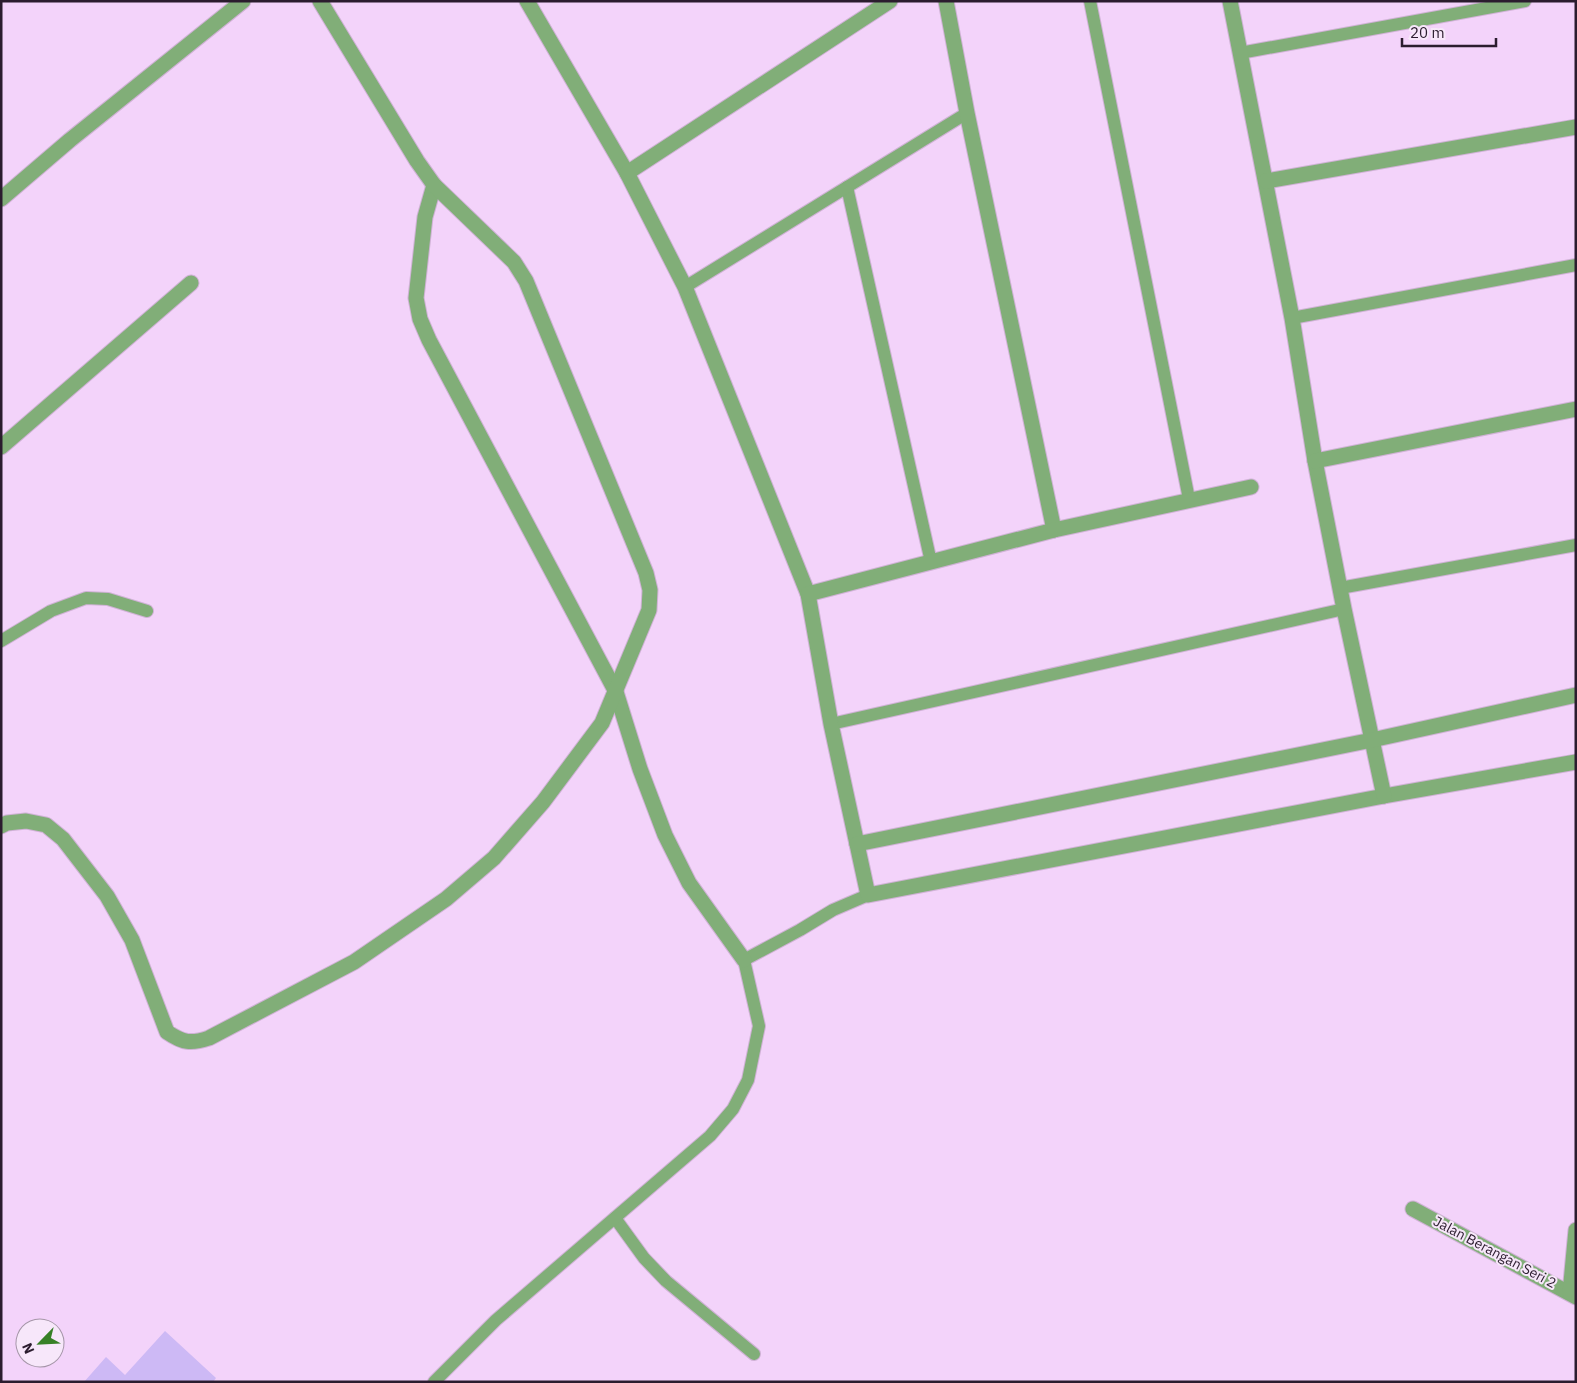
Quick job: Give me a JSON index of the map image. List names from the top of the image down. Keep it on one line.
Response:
{"streets":{"street":["Jalan Berangan Seri 2"]},"scale_bar":"20 m","north":"bottom left"}
